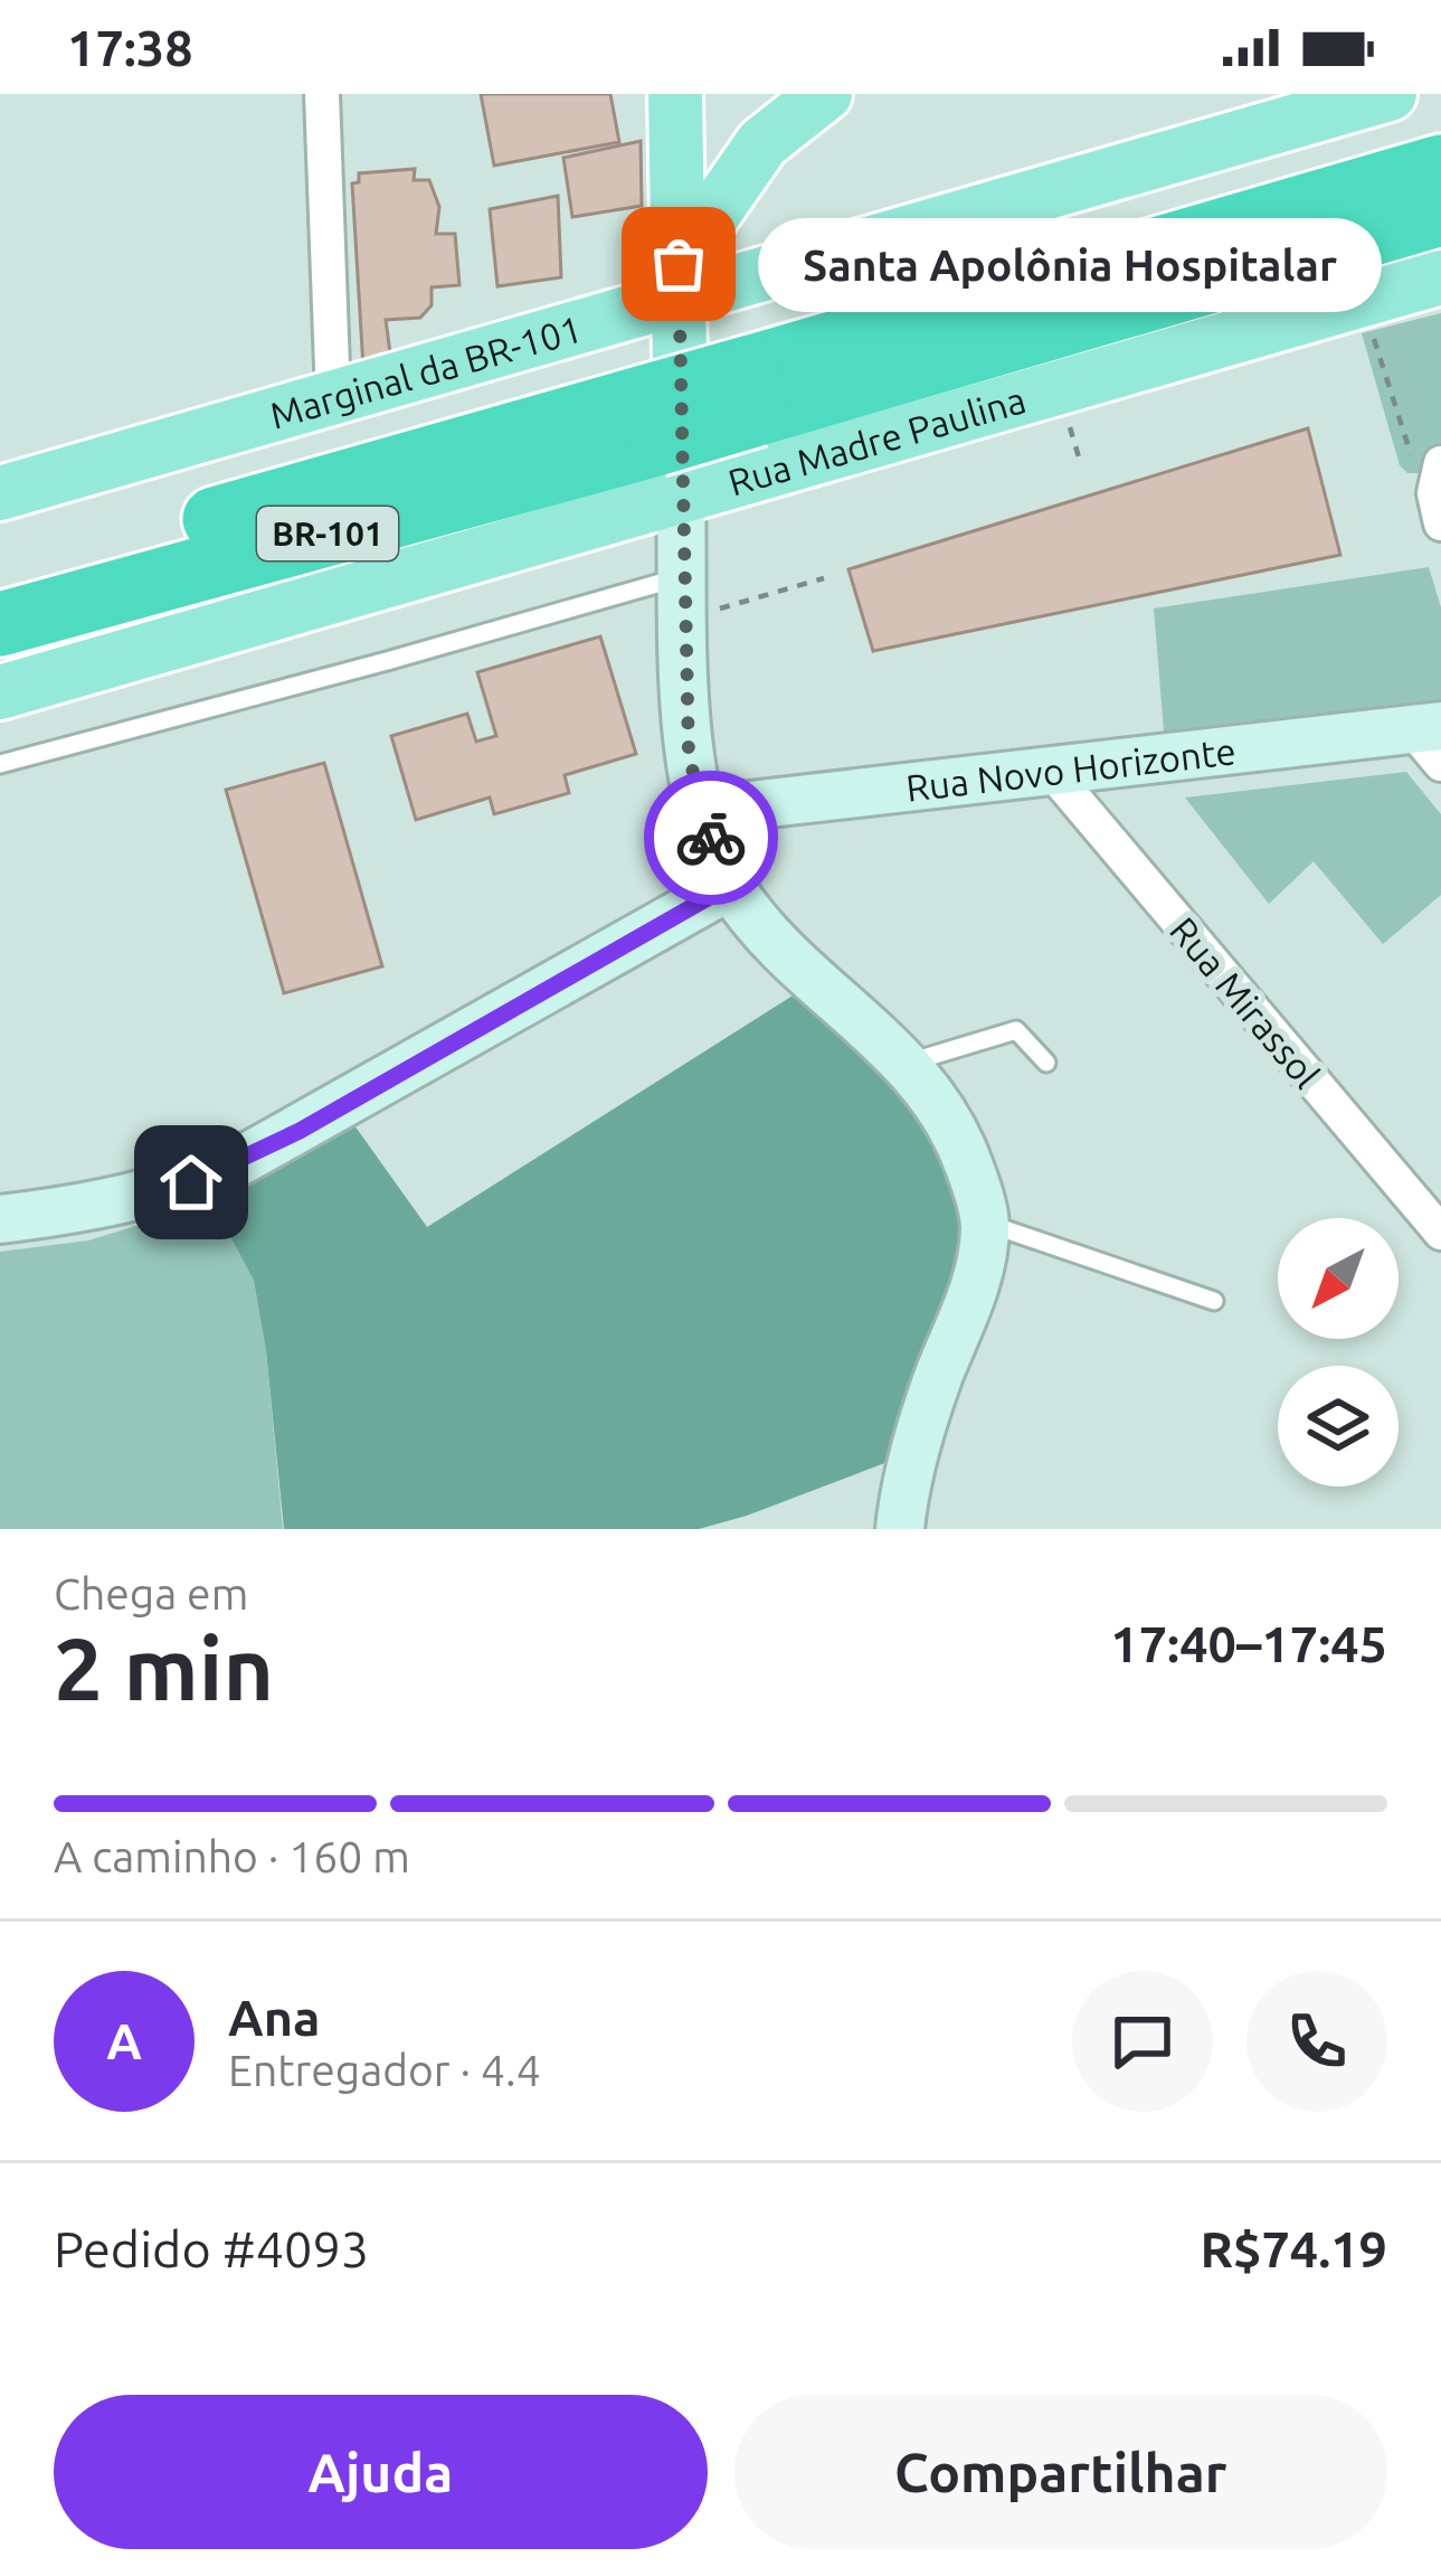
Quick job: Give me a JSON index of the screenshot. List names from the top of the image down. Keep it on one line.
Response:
{"streets":{"highway":["BR-101"],"main road":["Marginal da BR-101","Rua Madre Paulina","Rua Novo Horizonte"],"street":["Rua Mirassol"]},"crossings":[["Rua Madre Paulina","BR-101"],["Rua Novo Horizonte","Rua Mirassol"]],"places":["Santa Apolônia Hospitalar"],"north":"bottom left","page":{"status":"17:38","bubble":"Santa Apolônia Hospitalar","heading":["2 min","Chega em","17:40–17:45"],"panel":["Ana","Entregador · 4.4","Pedido #4093","R$74.19"],"bar":"A caminho · 160 m","round":"A","buttons":["Ajuda","Compartilhar"]}}
